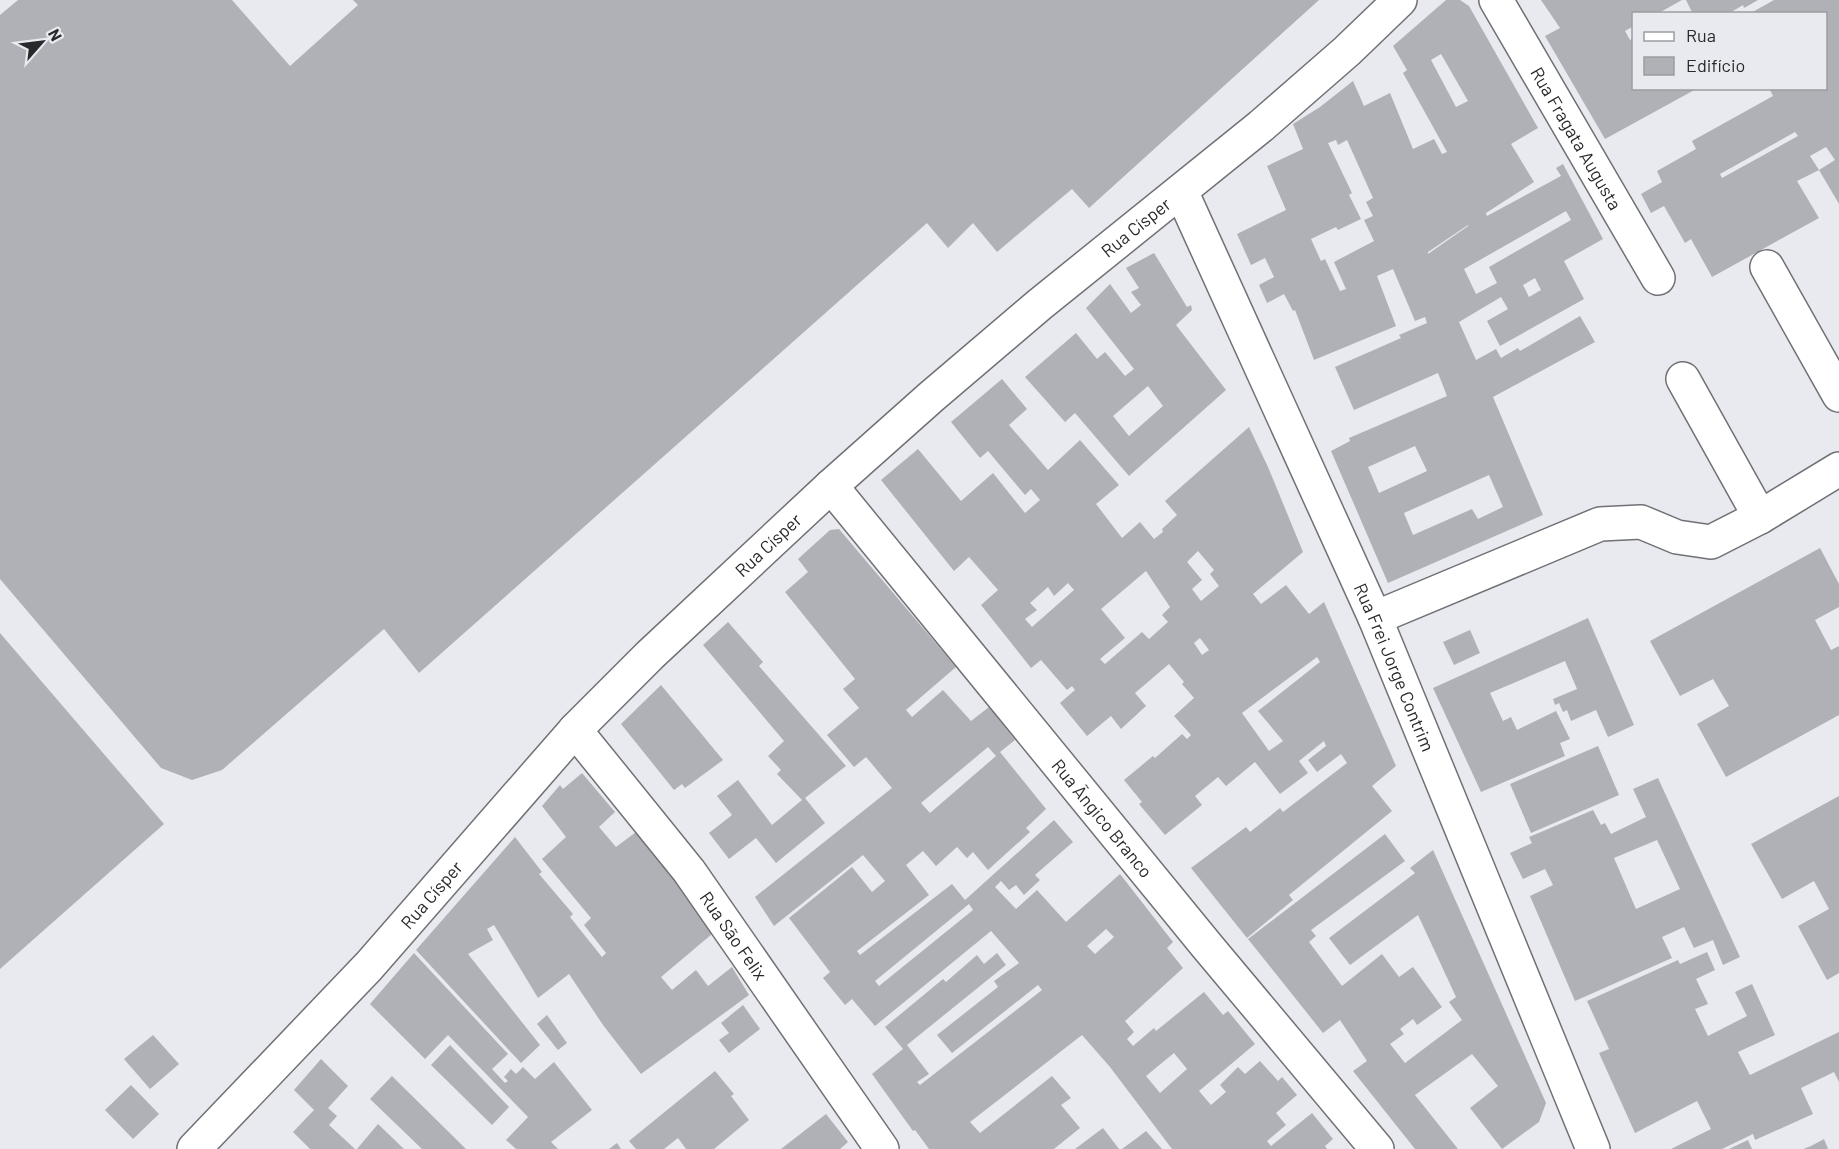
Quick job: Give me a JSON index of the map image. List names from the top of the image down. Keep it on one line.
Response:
{"streets":{"street":["Rua Fragata Augusta","Rua Císper","Rua Frei Jorge Contrim","Rua Ãngico Branco","Rua São Felix"]},"crossings":[["Rua Císper","Rua Frei Jorge Contrim"],["Rua Císper","Rua Ãngico Branco"],["Rua Císper","Rua São Felix"]],"legend":["Rua","Edifício"],"north":"top right"}
